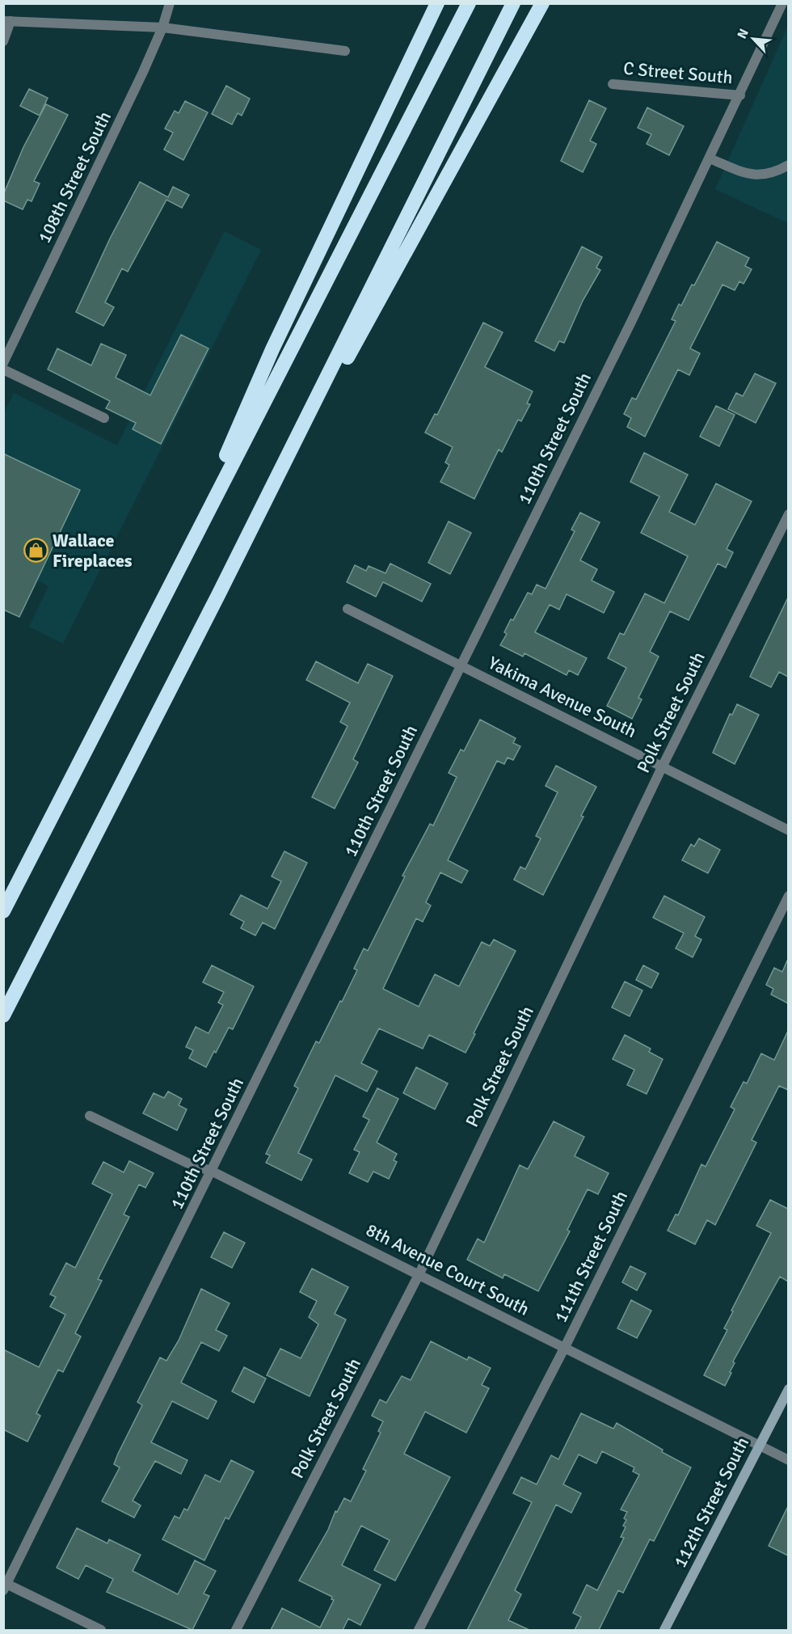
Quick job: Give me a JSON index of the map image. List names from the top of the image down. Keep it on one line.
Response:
{"streets":{"main road":["112th Street South"],"street":["C Street South","108th Street South","110th Street South","Yakima Avenue South","Polk Street South","111th Street South","8th Avenue Court South"]},"crossings":[["C Street South","110th Street South"],["110th Street South","Yakima Avenue South"],["110th Street South","8th Avenue Court South"],["Yakima Avenue South","Polk Street South"],["Polk Street South","8th Avenue Court South"],["111th Street South","8th Avenue Court South"],["8th Avenue Court South","112th Street South"]],"places":{"shop":["Wallace Fireplaces"]},"north":"top left"}
